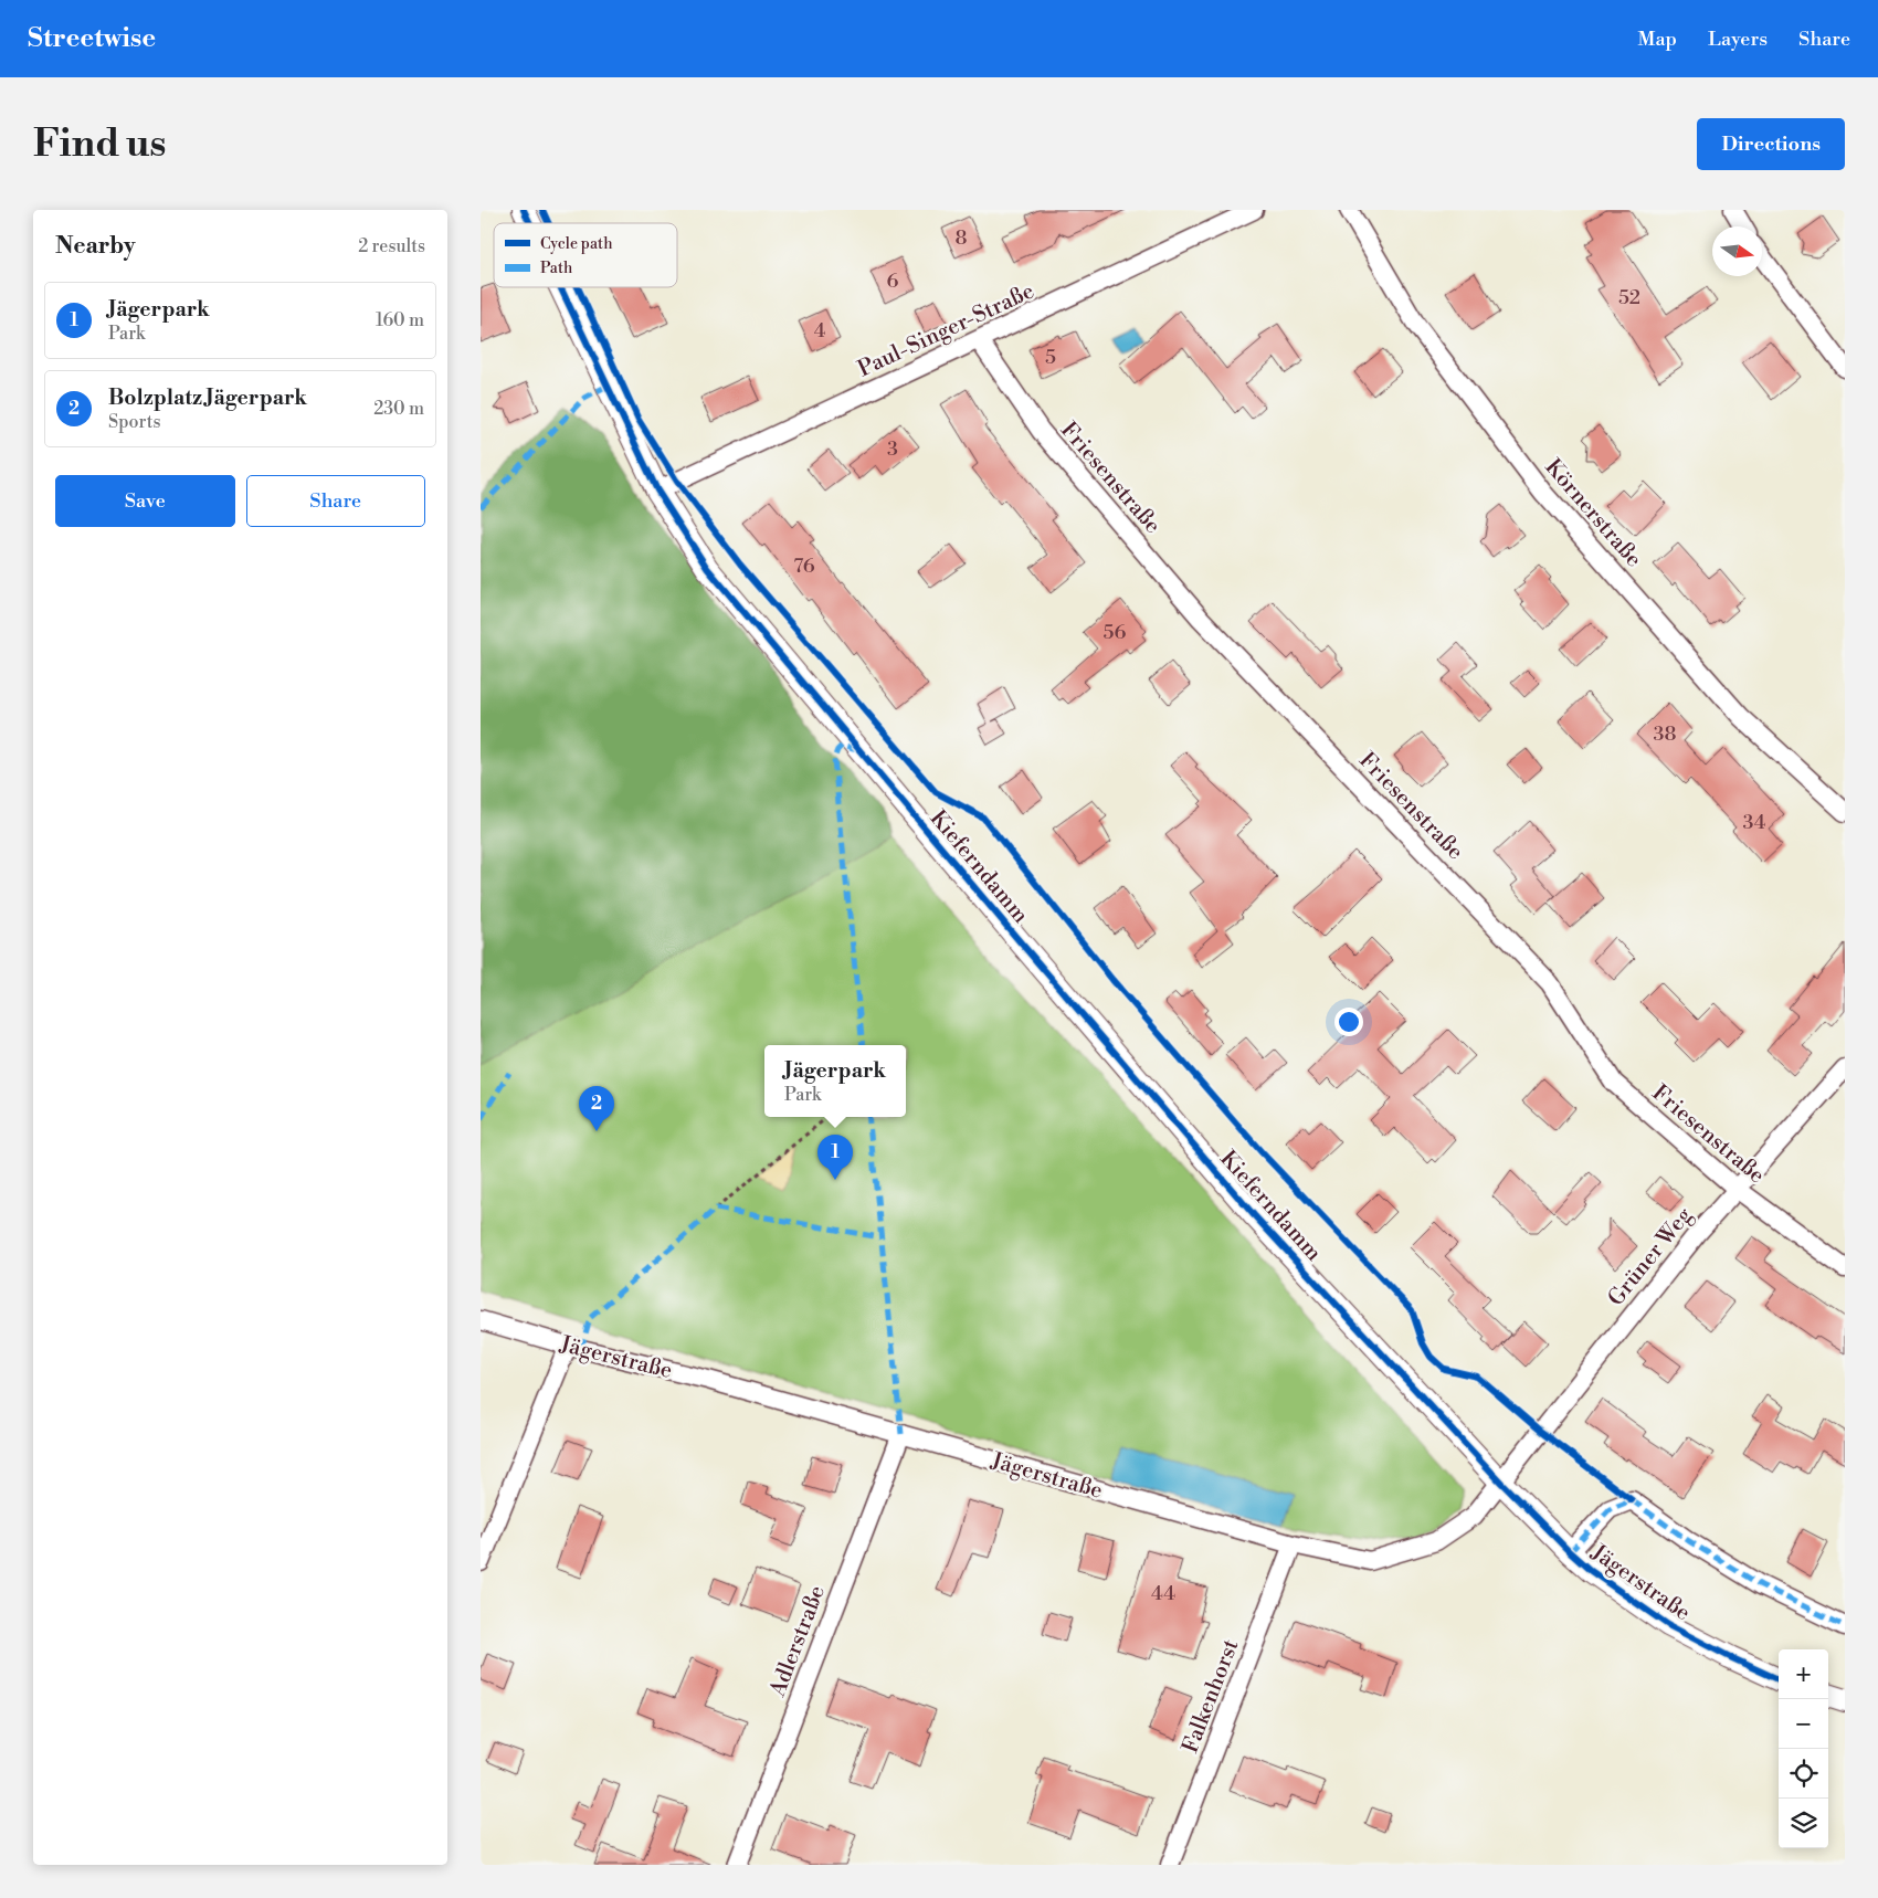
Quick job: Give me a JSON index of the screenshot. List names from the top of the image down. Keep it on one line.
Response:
{"streets":{"street":["Paul-Singer-Straße","Friesenstraße","Körnerstraße","Kieferndamm","Grüner Weg","Jägerstraße","Adlerstraße","Falkenhorst"]},"crossings":[["Paul-Singer-Straße","Friesenstraße"],["Paul-Singer-Straße","Kieferndamm"],["Friesenstraße","Grüner Weg"],["Kieferndamm","Grüner Weg"],["Kieferndamm","Jägerstraße"],["Grüner Weg","Jägerstraße"],["Jägerstraße","Adlerstraße"],["Jägerstraße","Falkenhorst"]],"house_numbers":["8","6","52","4","5","3","76","56","38","34","44"],"legend":["Cycle path","Path"],"north":"right","page":{"header":"Streetwise","nav":["Map","Layers","Share"],"buttons":["Directions",["Save","Share"]],"title":"Find us","heading":["Nearby","2 results"],"list":[{"mark":"1","name":"Jägerpark","note":"Park","value":"160 m"},{"mark":"2","name":"Bolzplatz Jägerpark","note":"Sports","value":"230 m"}],"popup":["Jägerpark","Park"],"pins":["2","1"],"map_buttons":["+","−"]}}
